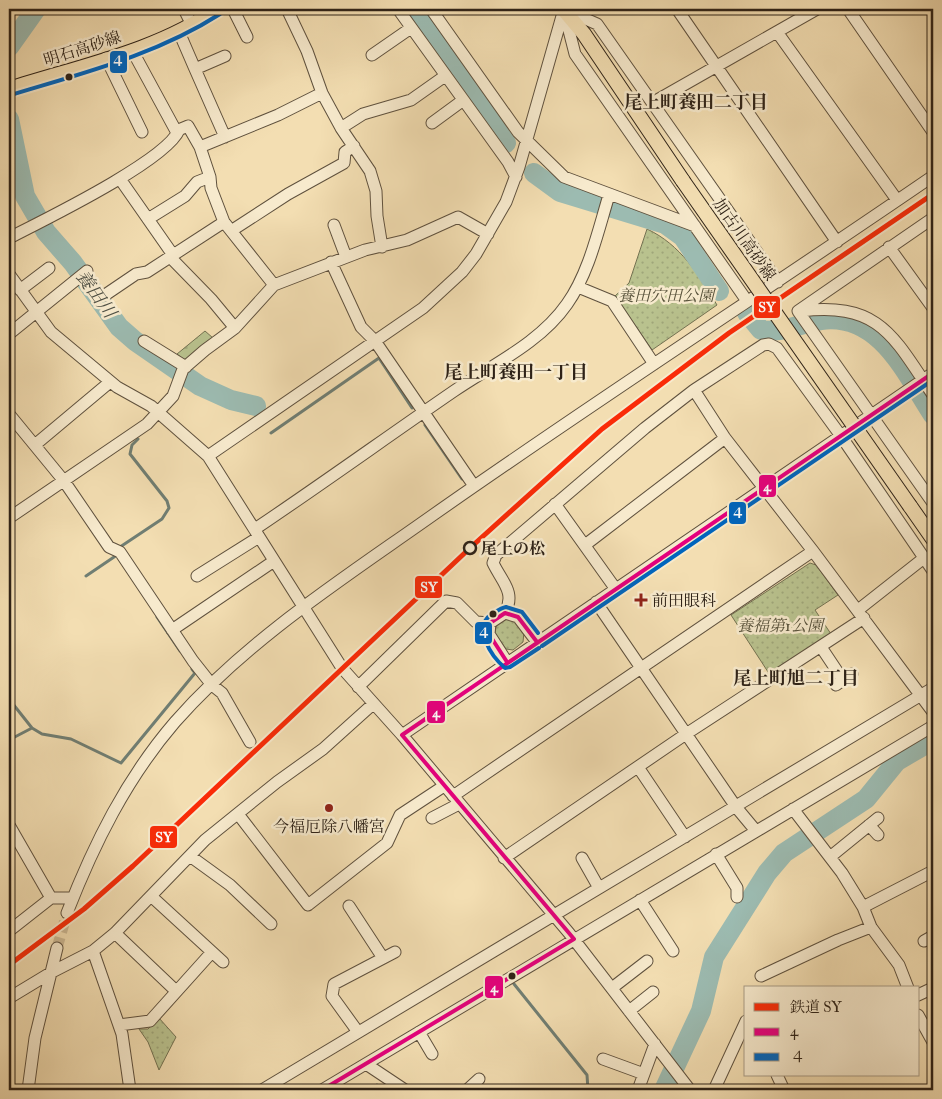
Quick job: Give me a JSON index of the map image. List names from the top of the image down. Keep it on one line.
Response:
{"streets":{"main road":["明石高砂線","加古川高砂線"]},"districts":["尾上町養田二丁目","尾上町養田一丁目","尾上町旭二丁目"],"water":["養田川"],"parks":["養田穴田公園","養福第1公園"],"places":{"other":["尾上の松","今福厄除八幡宮"],"health":["前田眼科"]},"lines":["transit line ４","rail line SY","transit line 4"],"legend":["鉄道 SY","4","４"]}
